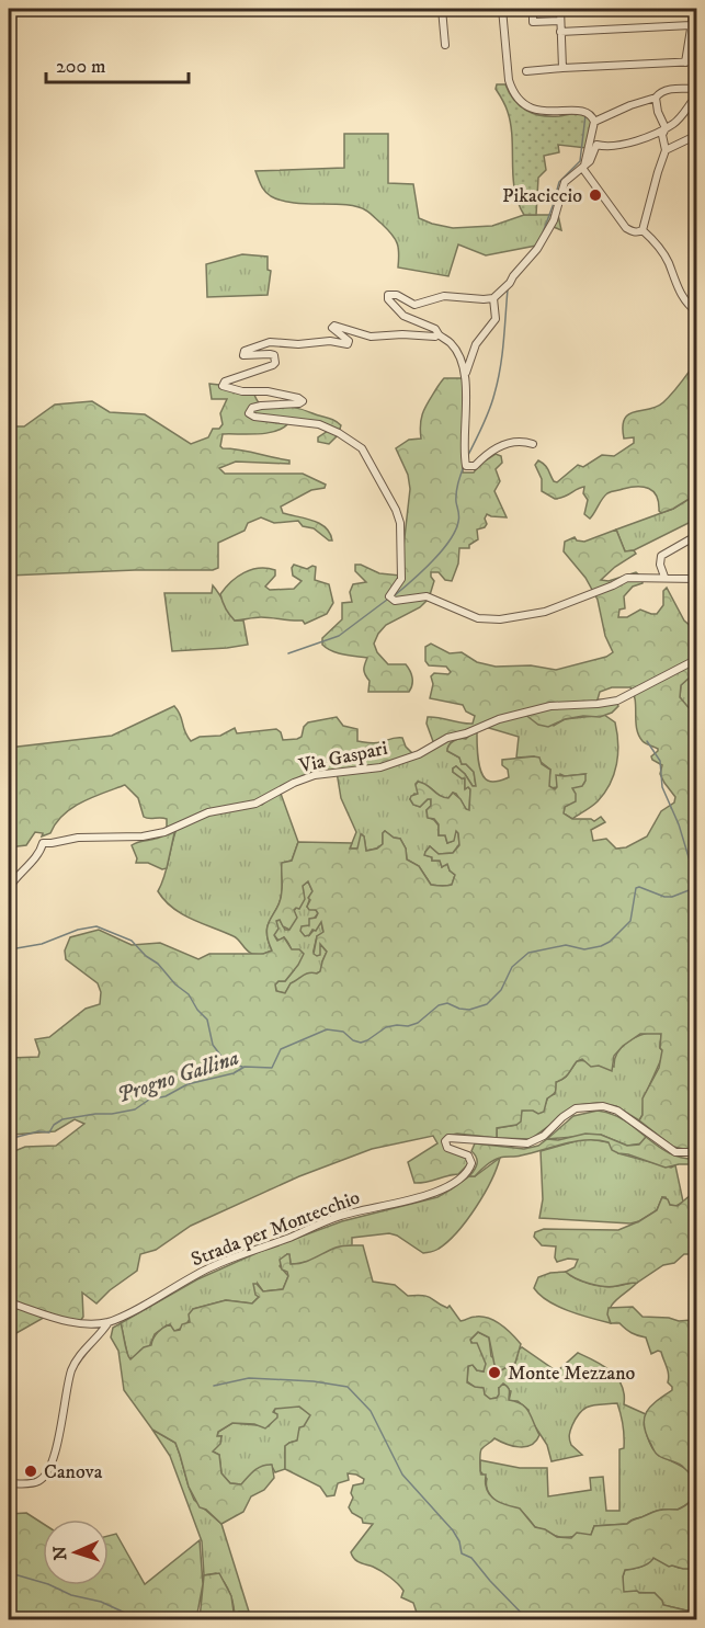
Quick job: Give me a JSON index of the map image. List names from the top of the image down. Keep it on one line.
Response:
{"streets":{"street":["Via Gaspari","Strada per Montecchio"]},"water":["Progno Gallina"],"places":["Pikaciccio","Monte Mezzano","Canova"],"scale_bar":"200 m","north":"left"}
